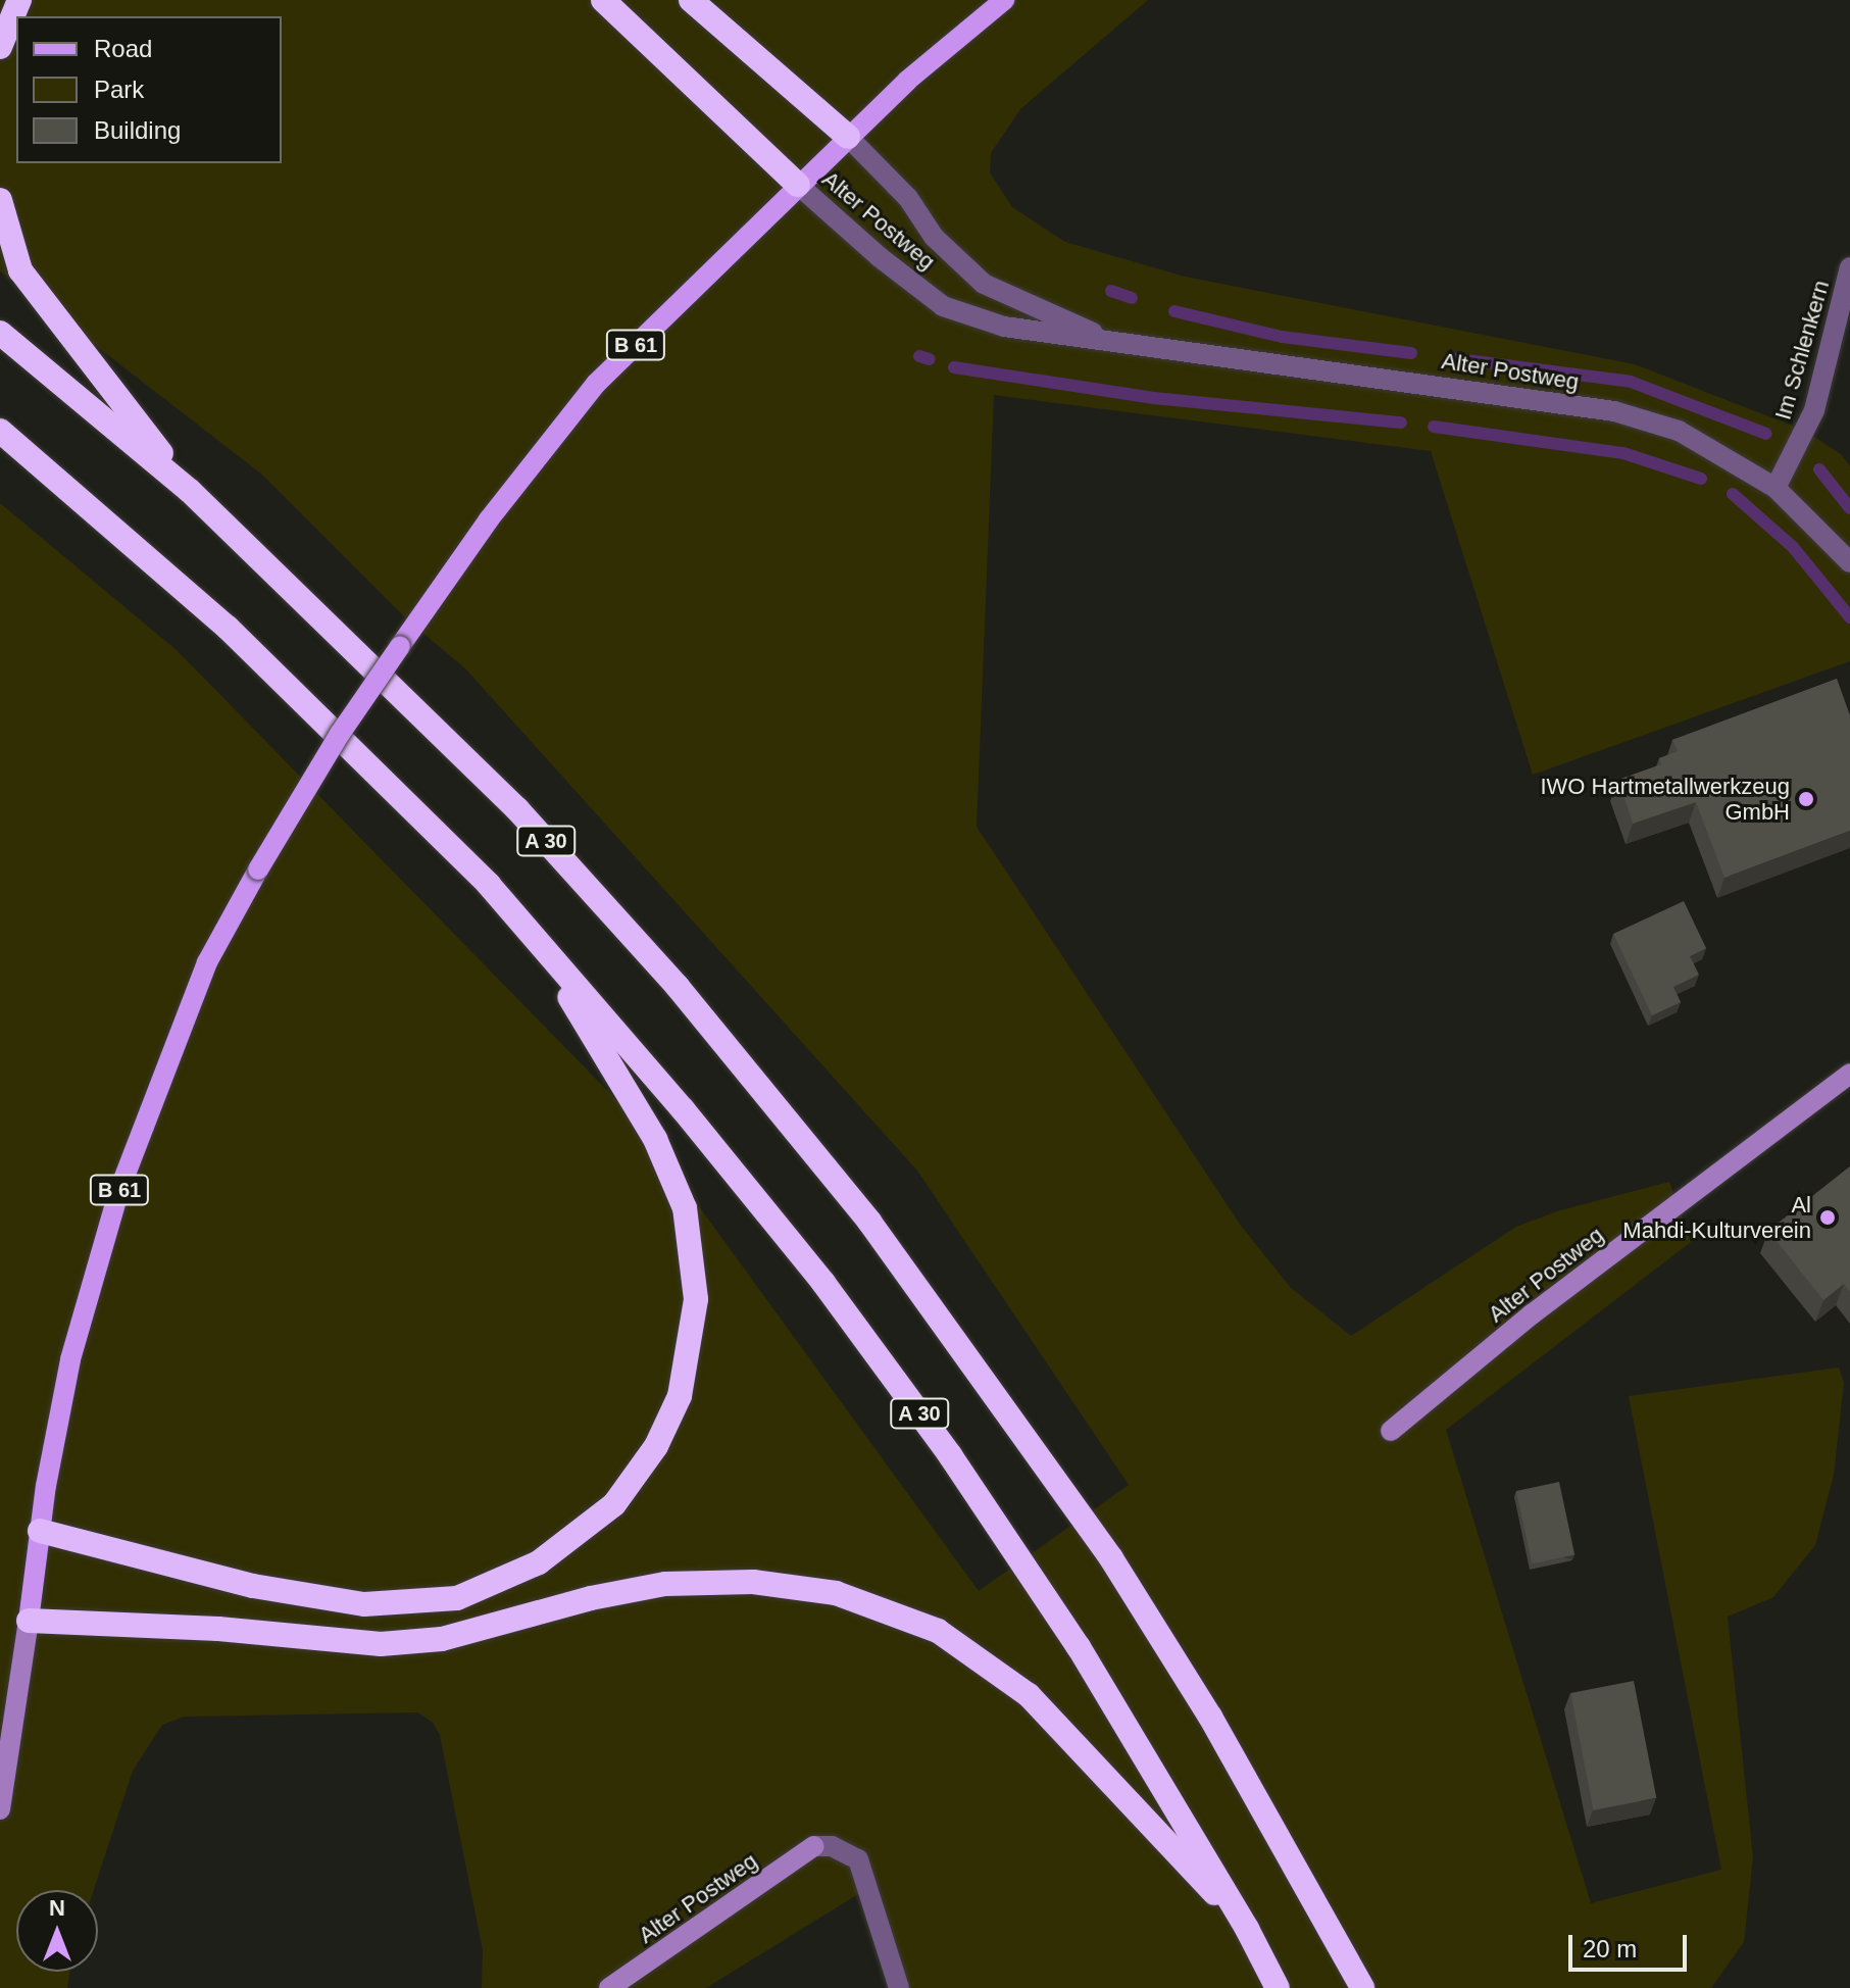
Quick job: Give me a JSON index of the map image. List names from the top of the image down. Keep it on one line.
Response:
{"streets":{"highway":["A 30"],"main road":["B 61"],"street":["Alter Postweg","Im Schlenkern"]},"crossings":[["Alter Postweg","B 61"],["Alter Postweg","Im Schlenkern"]],"places":["IWO Hartmetallwerkzeug GmbH","Al Mahdi-Kulturverein"],"legend":["Road","Park","Building"],"scale_bar":"20 m","north":"top"}
